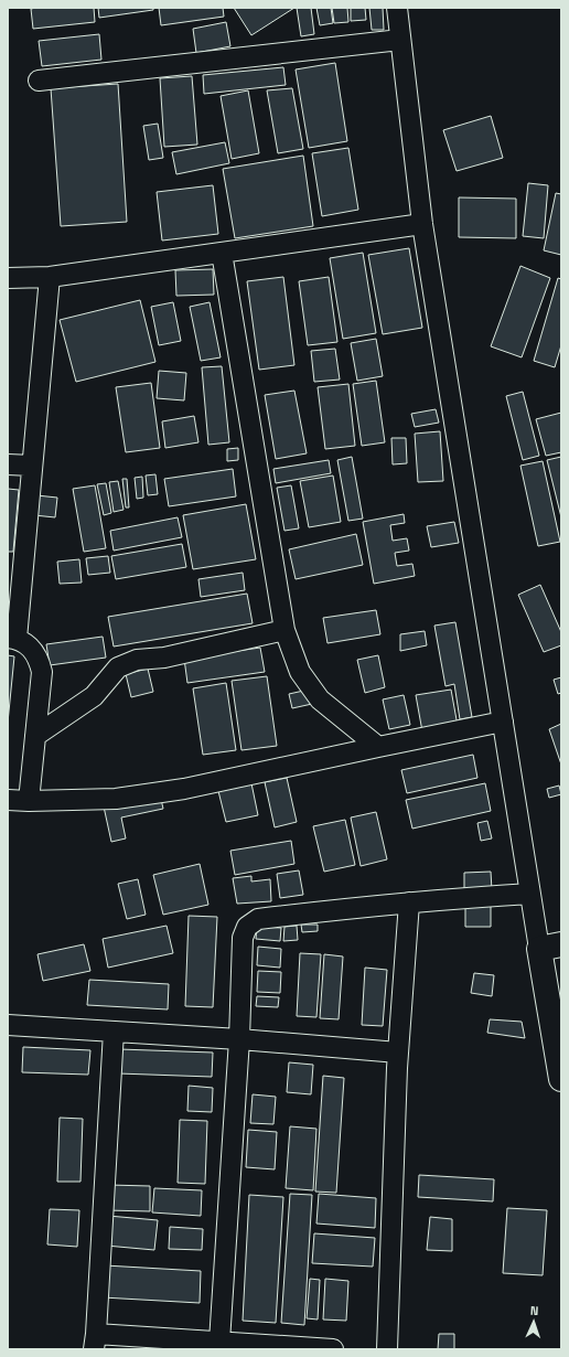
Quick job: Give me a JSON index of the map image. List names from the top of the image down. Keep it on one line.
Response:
{"north":"top"}
